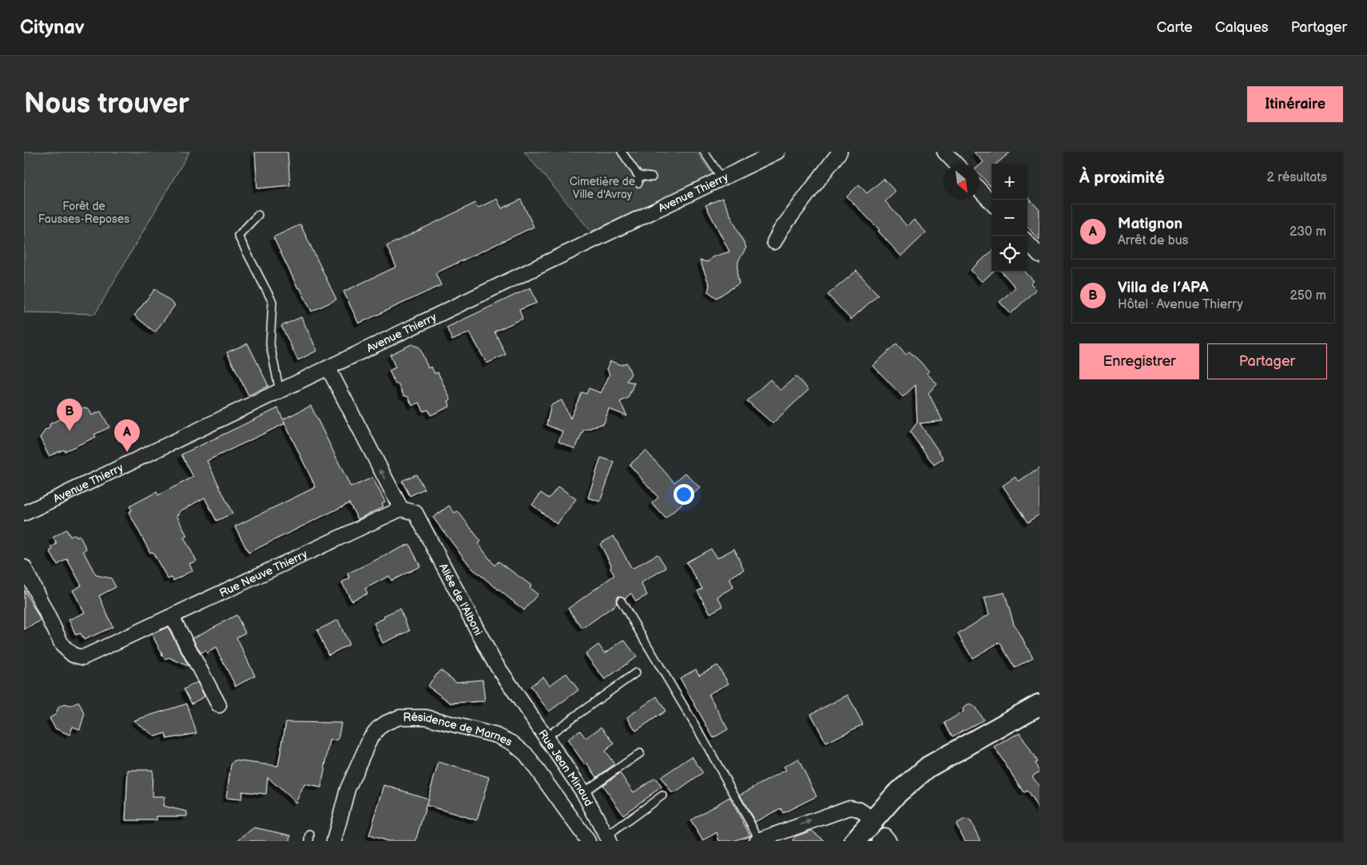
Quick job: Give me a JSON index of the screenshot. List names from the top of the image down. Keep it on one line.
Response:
{"streets":{"street":["Avenue Thierry","Rue Neuve Thierry","Allée de l'Alboni","Résidence de Marnes","Rue Jean Minaud"]},"crossings":[["Rue Neuve Thierry","Allée de l'Alboni"],["Allée de l'Alboni","Rue Jean Minaud"]],"parks":["Cimetière de Ville d'Avray","Forêt de Fausses-Reposes"],"north":"bottom right","page":{"header":"Citynav","nav":["Carte","Calques","Partager"],"buttons":["Itinéraire",["Enregistrer","Partager"]],"title":"Nous trouver","heading":["À proximité","2 résultats"],"map_buttons":["+","−"],"list":[{"mark":"A","name":"Matignon","note":"Arrêt de bus","value":"230 m"},{"mark":"B","name":"Villa de l’APA","note":"Hôtel · Avenue Thierry","value":"250 m"}],"pins":["B","A"]}}
